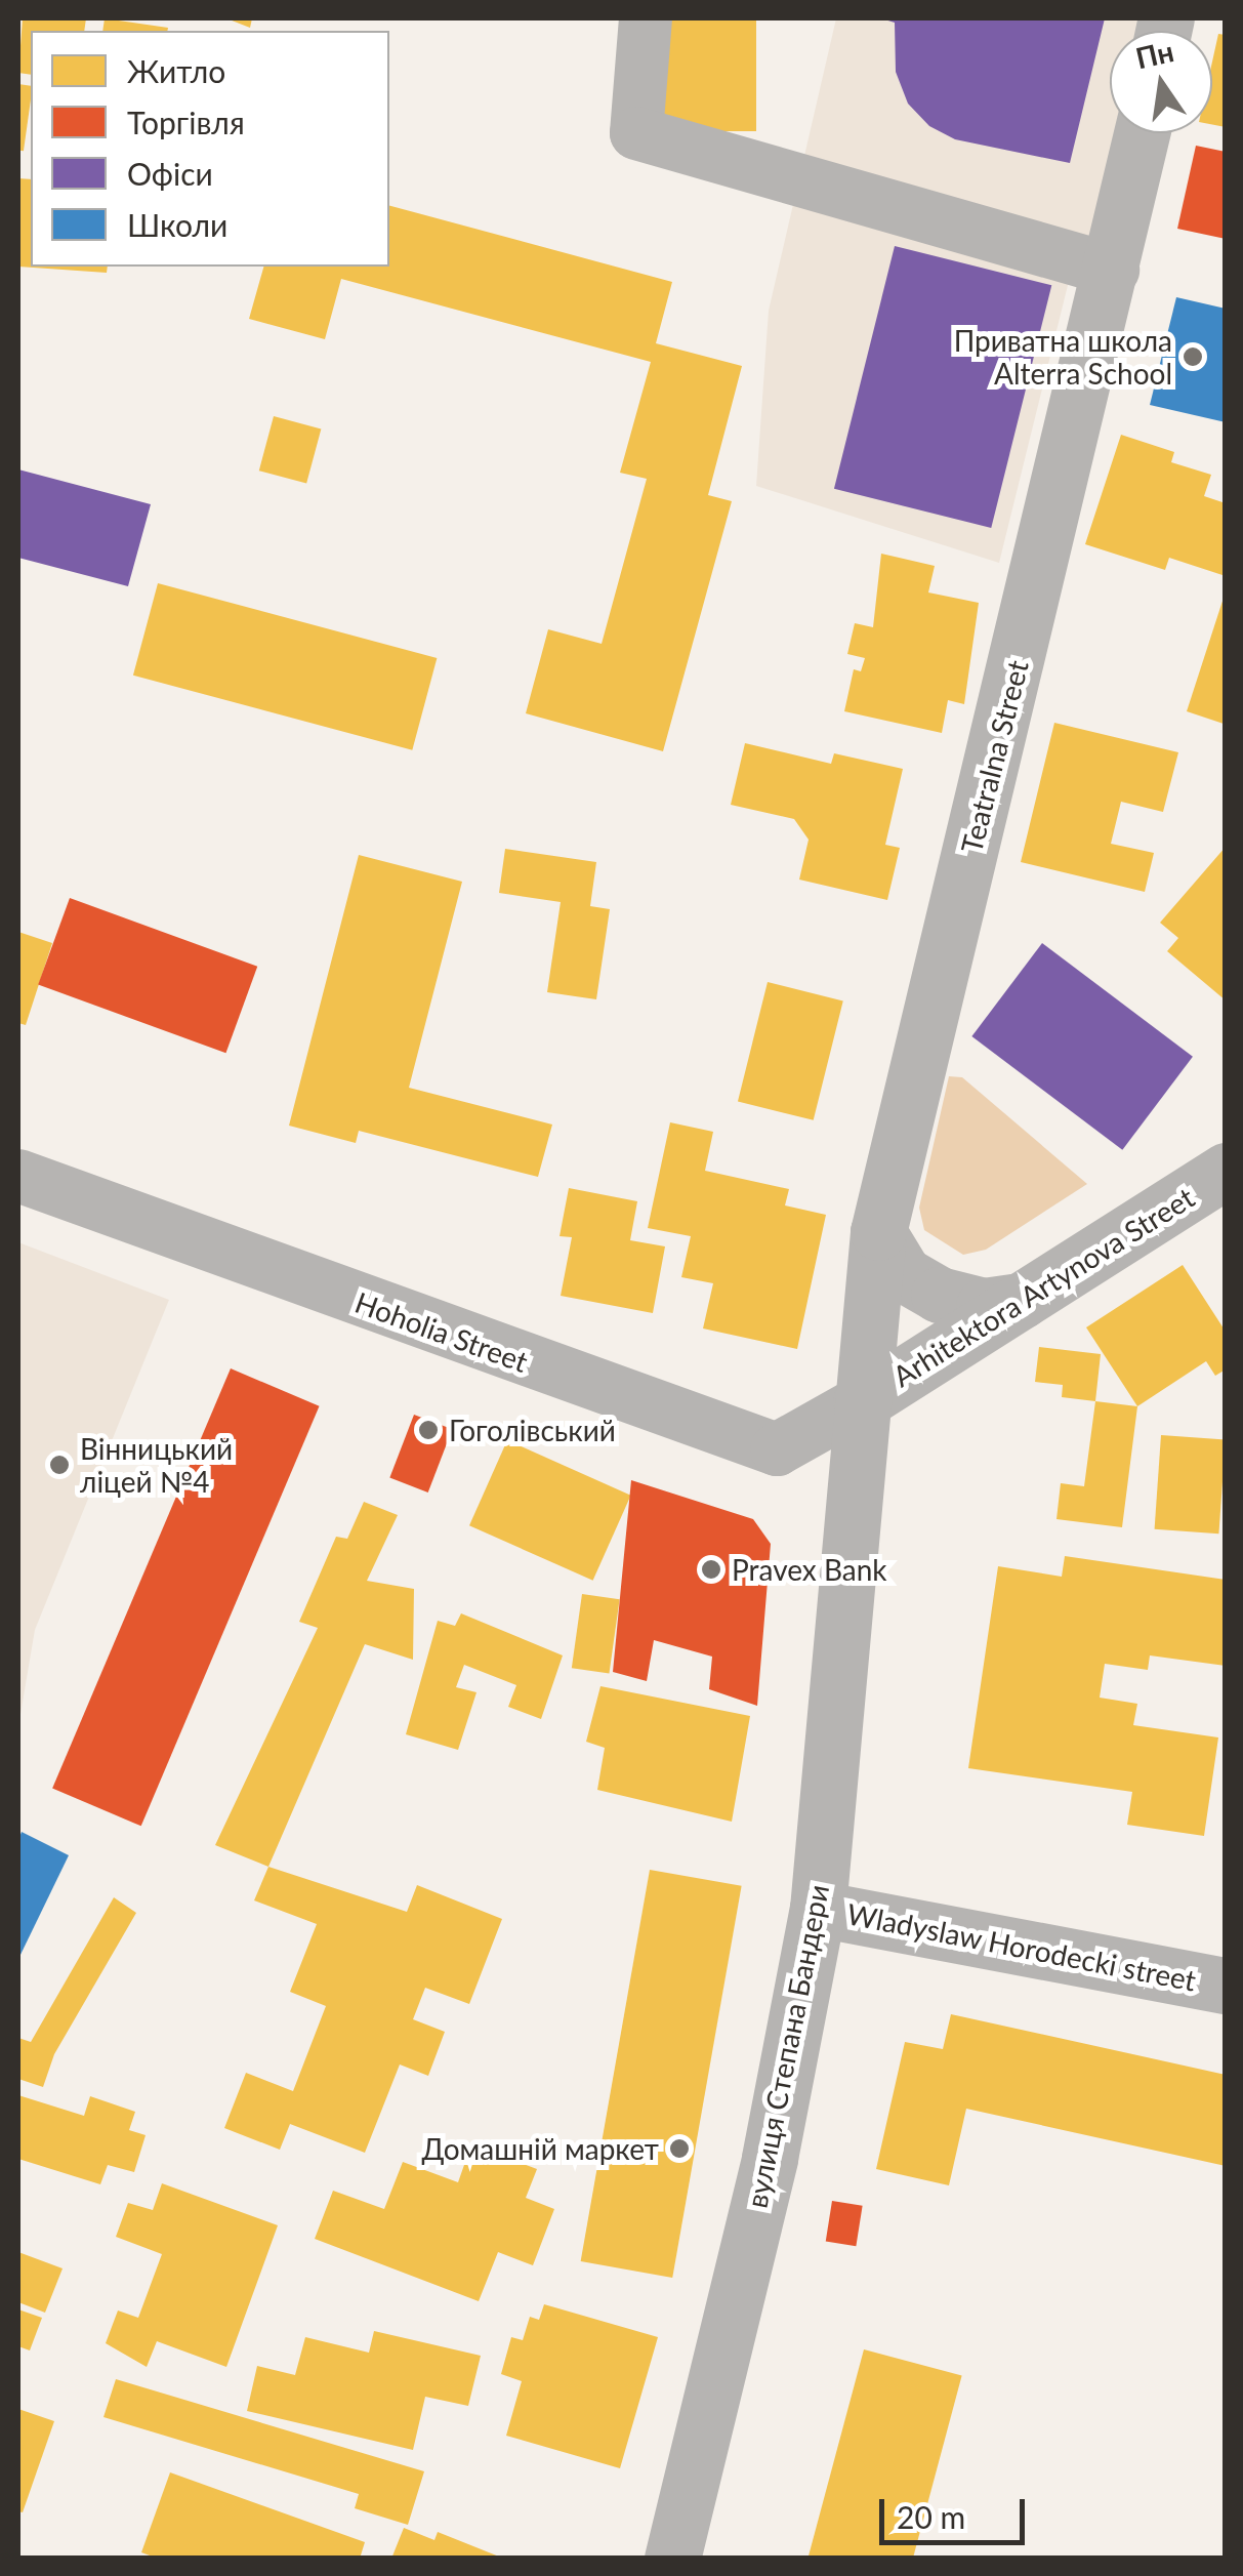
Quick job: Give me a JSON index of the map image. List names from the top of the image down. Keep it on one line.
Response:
{"streets":{"street":["Teatralna Street","Arhitektora Artynova Street","Hoholia Street","Wladyslaw Horodecki street","вулиця Степана Бандери"]},"crossings":[["Teatralna Street","Arhitektora Artynova Street"],["Teatralna Street","Hoholia Street"],["Teatralna Street","вулиця Степана Бандери"],["Arhitektora Artynova Street","Hoholia Street"],["Arhitektora Artynova Street","вулиця Степана Бандери"],["Hoholia Street","вулиця Степана Бандери"],["Wladyslaw Horodecki street","вулиця Степана Бандери"]],"places":["Приватна школа Alterra School","Гоголівський","Вінницький ліцей №4","Pravex Bank","Домашній маркет"],"legend":["Житло","Торгівля","Офіси","Школи"],"scale_bar":"20 m","north":"top"}
